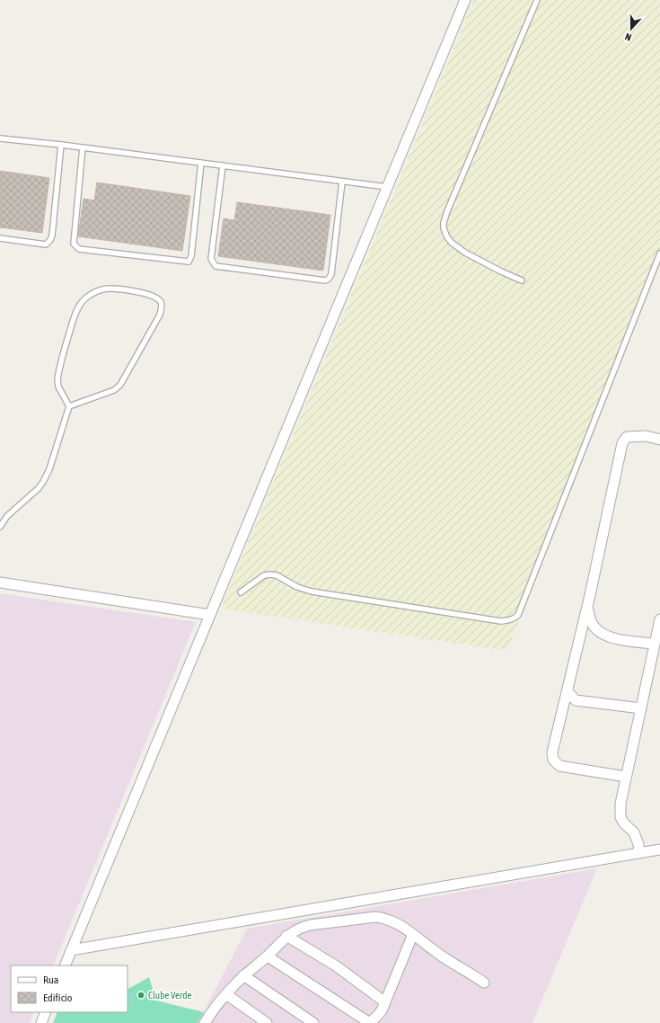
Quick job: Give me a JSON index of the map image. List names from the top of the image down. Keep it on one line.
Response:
{"places":["Clube Verde"],"legend":["Rua","Edifício"],"north":"bottom"}
